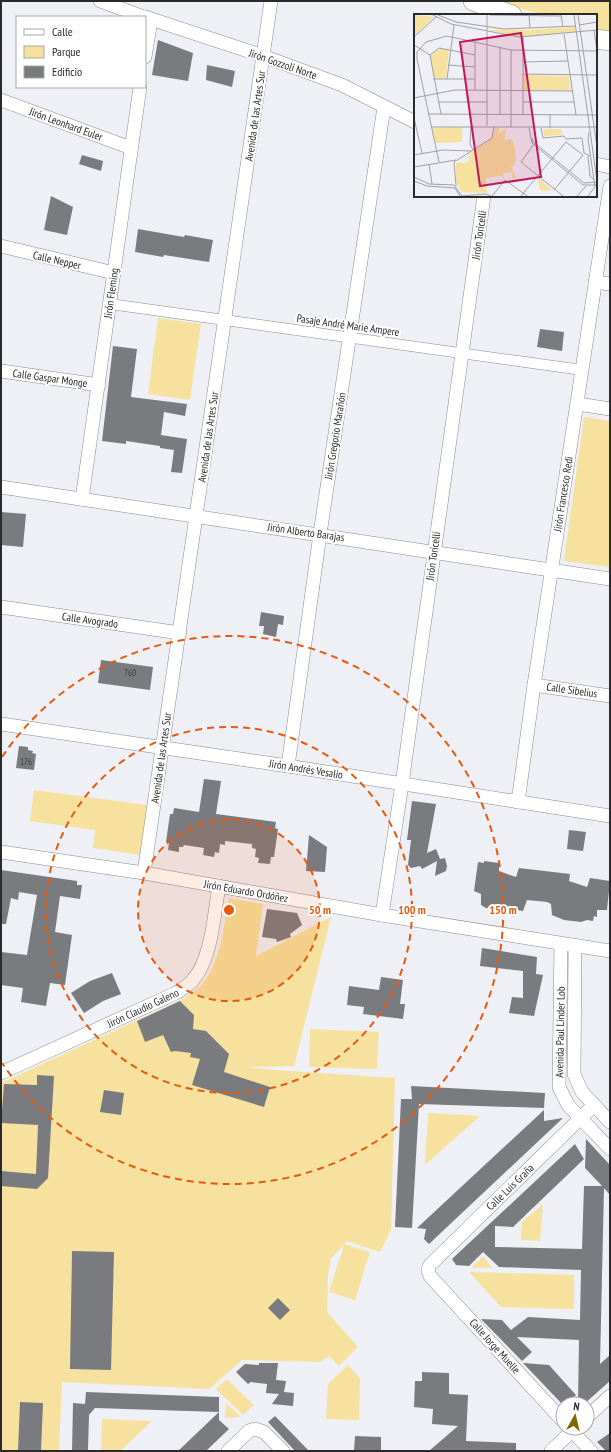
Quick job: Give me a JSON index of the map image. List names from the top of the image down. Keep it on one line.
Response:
{"streets":{"street":["Jirón Gozzoli Norte","Avenida de las Artes Sur","Jirón Leonhard Euler","Jirón Toricelli","Calle Nepper","Jirón Fleming","Pasaje André Marie Ampere","Calle Gaspar Monge","Jirón Gregorio Marañón","Jirón Francesco Redi","Jirón Alberto Barajas","Calle Avogrado","Calle Sibelius","Jirón Andrés Vesalio","Jirón Eduardo Ordóñez","Jirón Claudio Galeno","Avenida Paul Linder Lob","Calle Luis Graña","Calle Jorge Muelle"]},"crossings":[["Jirón Gozzoli Norte","Avenida de las Artes Sur"],["Jirón Gozzoli Norte","Jirón Gregorio Marañón"],["Avenida de las Artes Sur","Pasaje André Marie Ampere"],["Avenida de las Artes Sur","Jirón Alberto Barajas"],["Avenida de las Artes Sur","Calle Avogrado"],["Avenida de las Artes Sur","Jirón Andrés Vesalio"],["Avenida de las Artes Sur","Jirón Eduardo Ordóñez"],["Jirón Leonhard Euler","Jirón Fleming"],["Jirón Toricelli","Pasaje André Marie Ampere"],["Jirón Toricelli","Jirón Alberto Barajas"],["Jirón Toricelli","Jirón Andrés Vesalio"],["Jirón Toricelli","Jirón Eduardo Ordóñez"],["Calle Nepper","Jirón Fleming"],["Jirón Fleming","Pasaje André Marie Ampere"],["Jirón Fleming","Calle Gaspar Monge"],["Jirón Fleming","Jirón Alberto Barajas"],["Pasaje André Marie Ampere","Jirón Gregorio Marañón"],["Pasaje André Marie Ampere","Jirón Francesco Redi"],["Jirón Gregorio Marañón","Jirón Alberto Barajas"],["Jirón Gregorio Marañón","Jirón Andrés Vesalio"],["Jirón Francesco Redi","Jirón Alberto Barajas"],["Jirón Francesco Redi","Calle Sibelius"],["Jirón Francesco Redi","Jirón Andrés Vesalio"],["Jirón Eduardo Ordóñez","Jirón Claudio Galeno"],["Jirón Eduardo Ordóñez","Avenida Paul Linder Lob"],["Avenida Paul Linder Lob","Calle Luis Graña"],["Calle Luis Graña","Calle Jorge Muelle"]],"house_numbers":["760","176"],"legend":["Calle","Parque","Edificio"],"north":"top","rings":["50 m","100 m","150 m"]}
